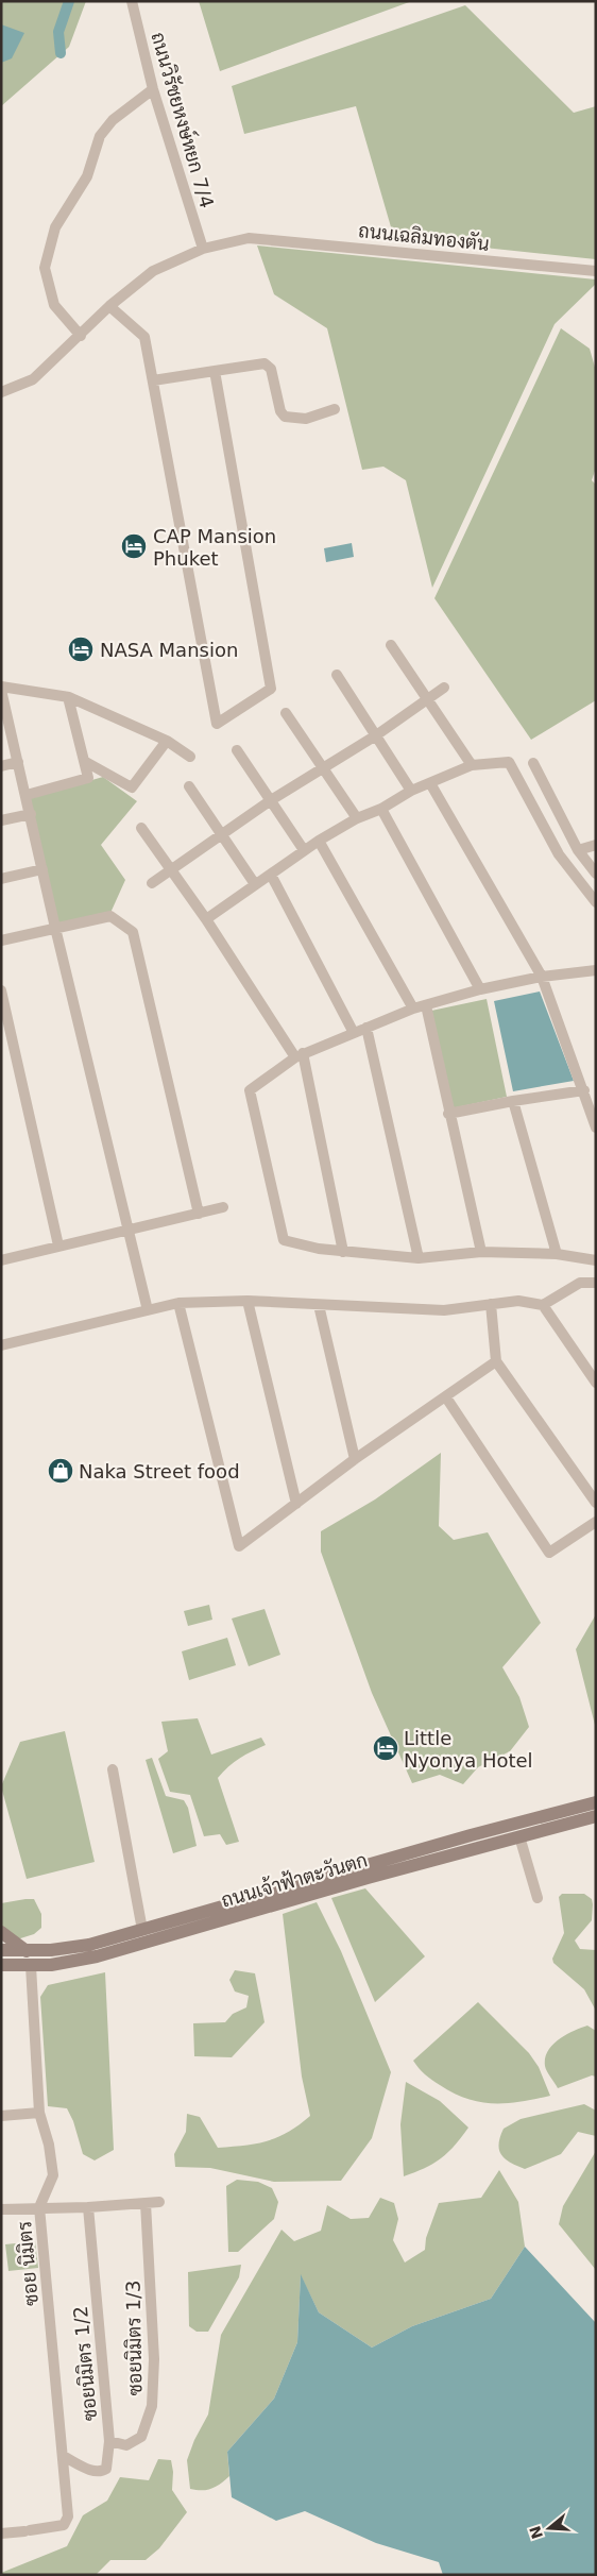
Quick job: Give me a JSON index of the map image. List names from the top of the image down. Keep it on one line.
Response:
{"streets":{"main road":["ถนนเจ้าฟ้าตะวันตก"],"street":["ถนนวิรัชยหงษ์หยก 7/4","ถนนเฉลิมทองตัน","ซอย นิมิตร","ซอยนิมิตร 1/3","ซอยนิมิตร 1/2"]},"crossings":[["ถนนวิรัชยหงษ์หยก 7/4","ถนนเฉลิมทองตัน"],["ถนนเจ้าฟ้าตะวันตก","ซอย นิมิตร"],["ซอย นิมิตร","ซอยนิมิตร 1/2"],["ซอยนิมิตร 1/3","ซอยนิมิตร 1/2"]],"places":{"hotel":["CAP Mansion Phuket","NASA Mansion","Little Nyonya Hotel"],"shop":["Naka Street food"]},"north":"left"}
